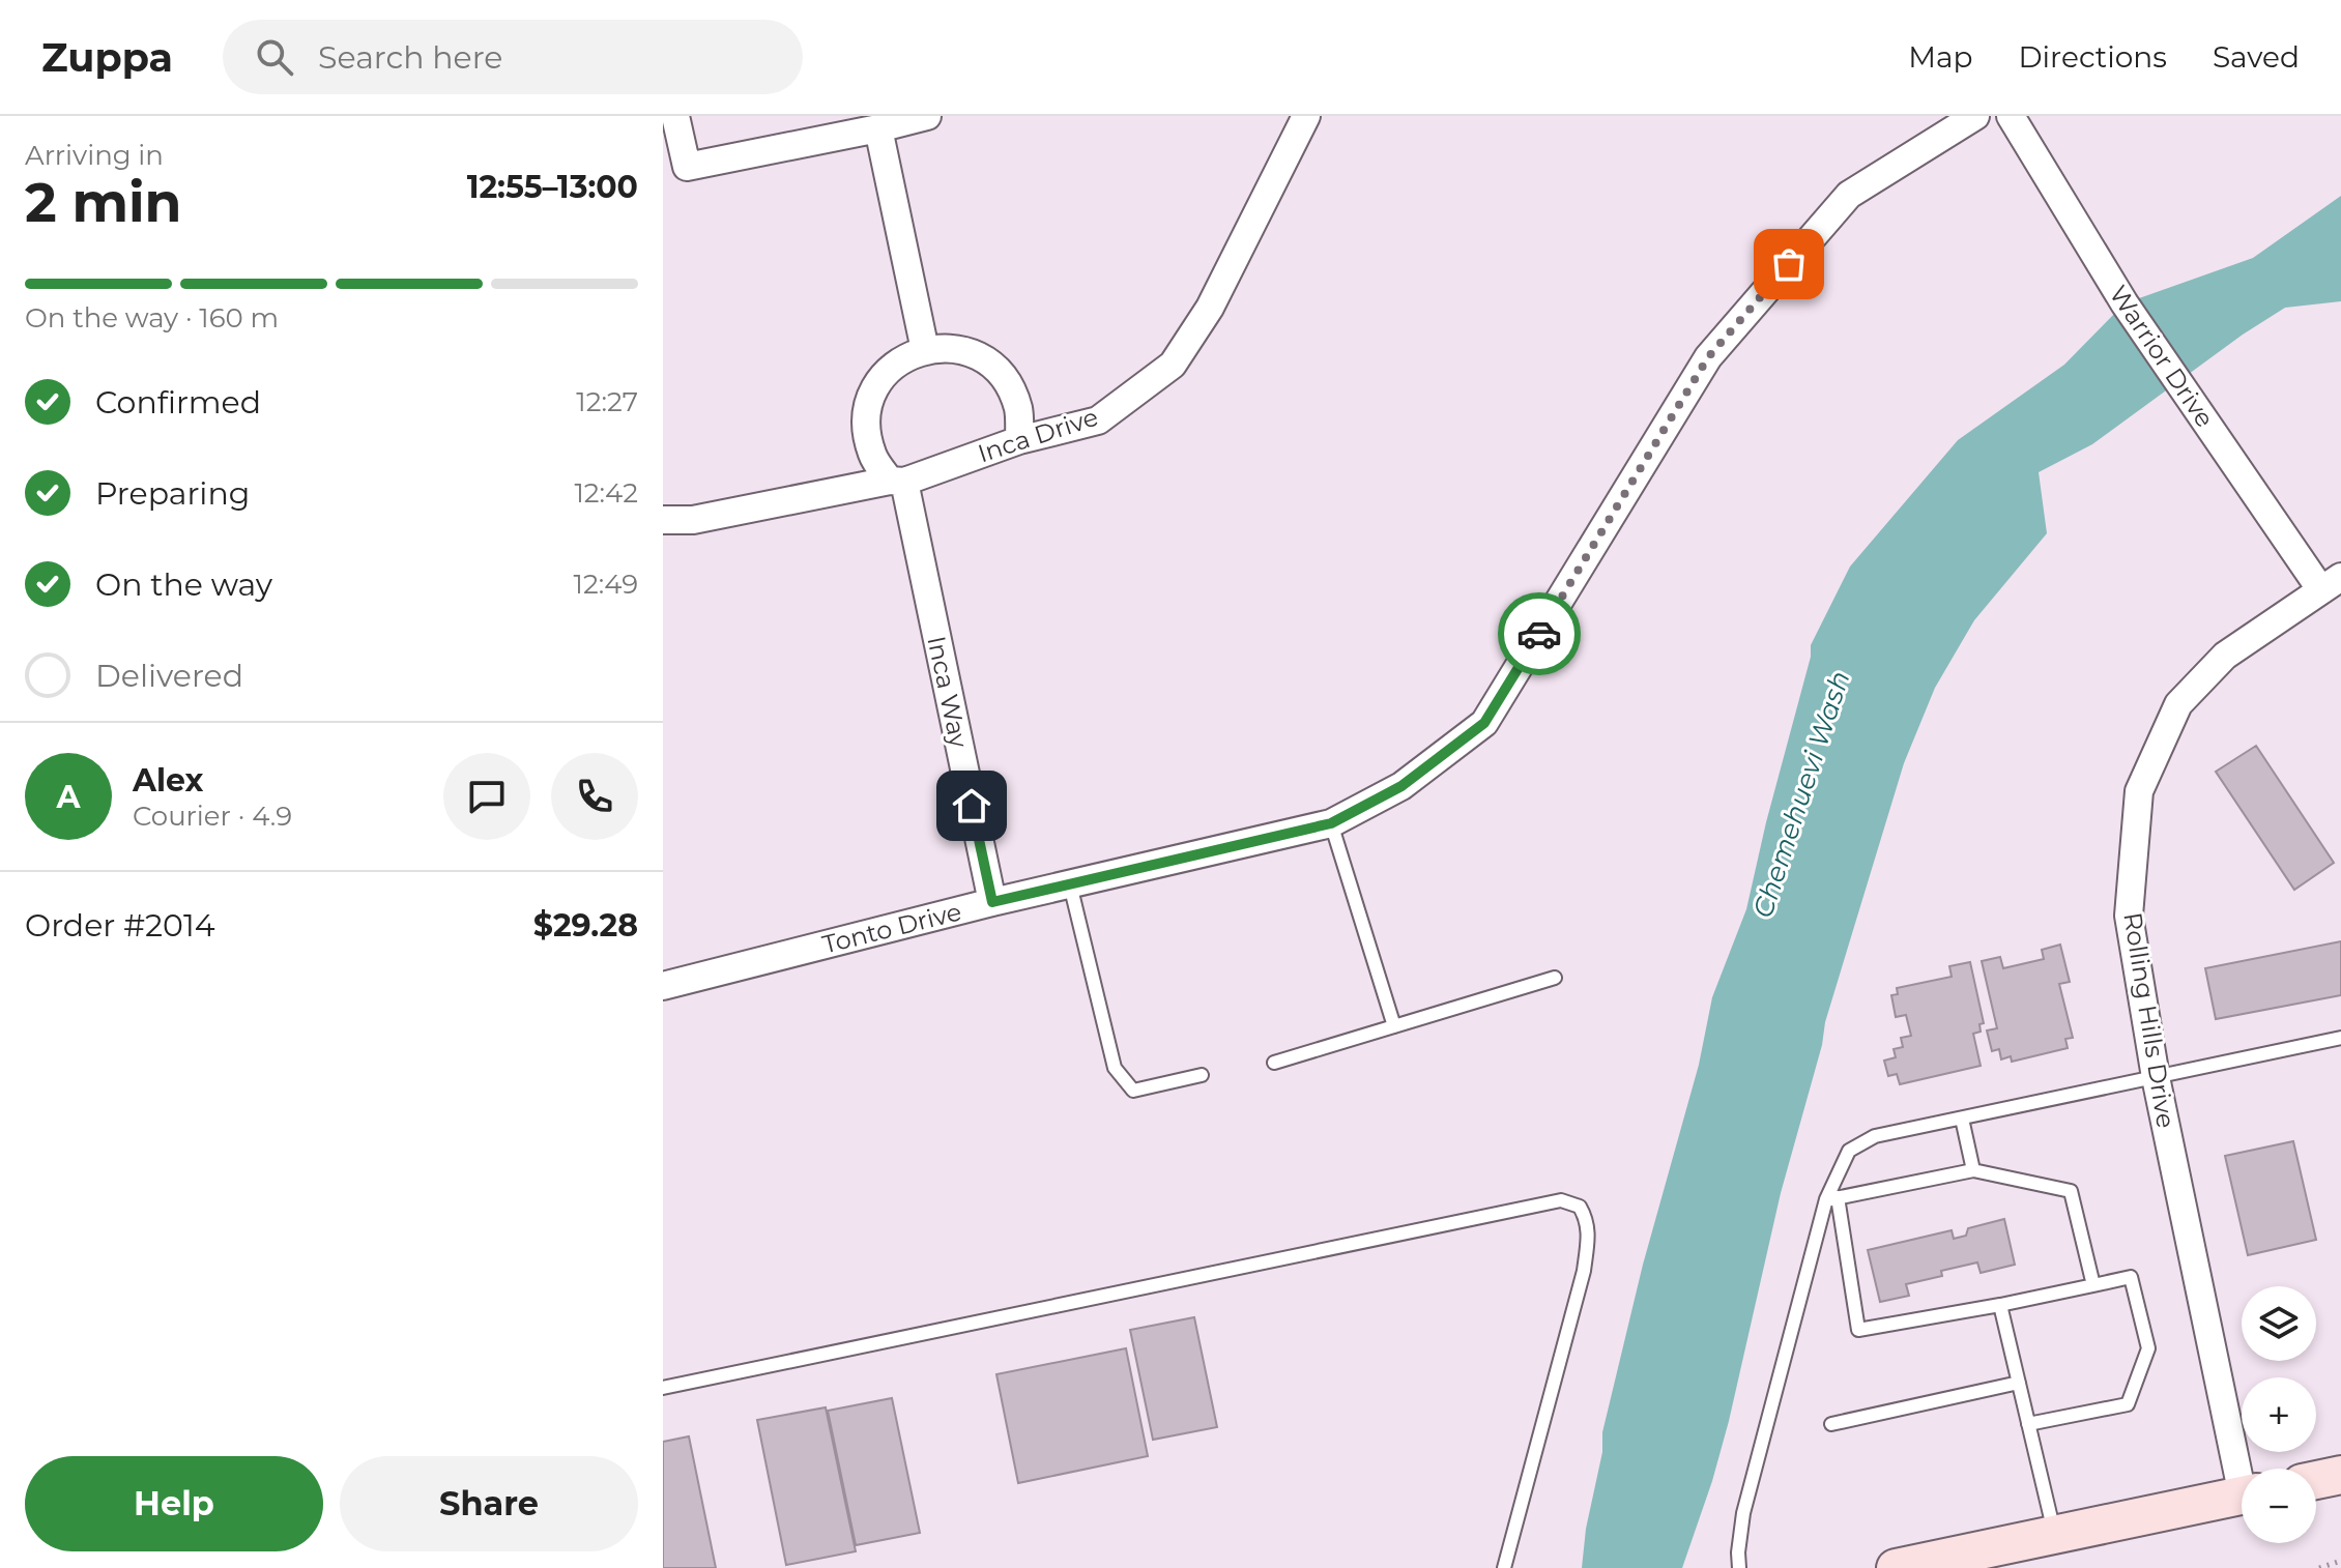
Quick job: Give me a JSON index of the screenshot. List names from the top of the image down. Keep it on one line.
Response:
{"streets":{"street":["Warrior Drive","Inca Drive","Inca Way","Tonto Drive","Rolling Hills Drive"]},"crossings":[["Warrior Drive","Rolling Hills Drive"],["Inca Drive","Inca Way"],["Inca Way","Tonto Drive"]],"water":["Chemehuevi Wash"],"page":{"header":"Zuppa","search":"Search here","nav":["Map","Directions","Saved"],"heading":["2 min","Arriving in","12:55–13:00"],"panel":["Alex","Courier · 4.9","Order #2014","$29.28"],"bar":"On the way · 160 m","list":[["Confirmed","12:27"],["Preparing","12:42"],["On the way","12:49"],"Delivered"],"round":"A","map_buttons":["+","−"],"buttons":["Help","Share"]}}
